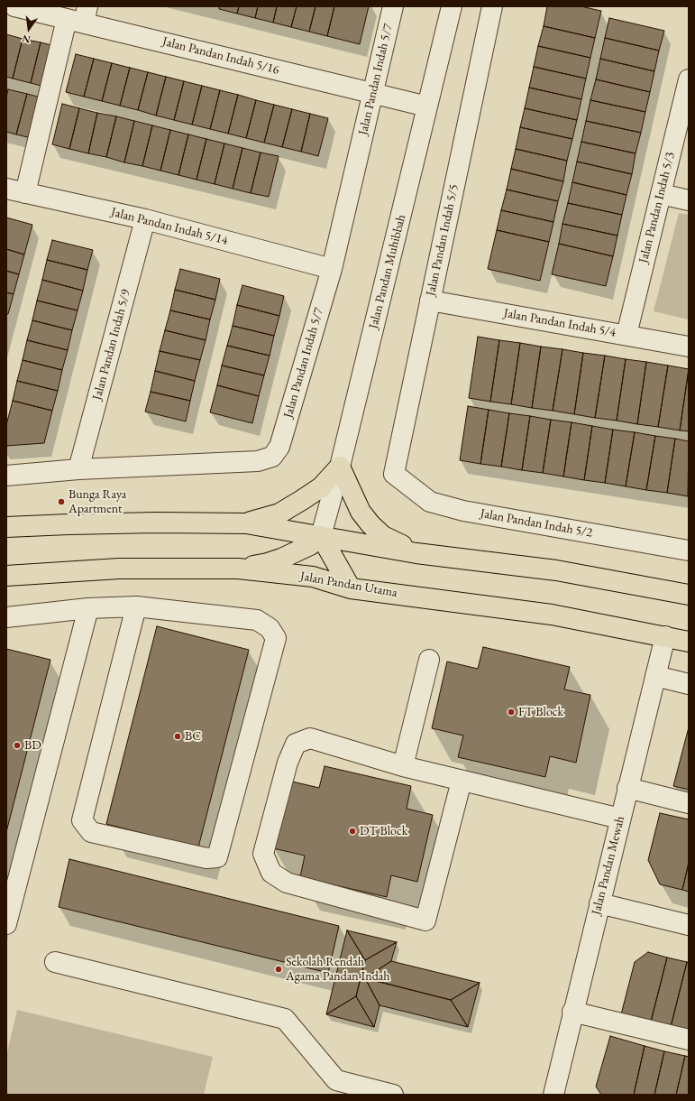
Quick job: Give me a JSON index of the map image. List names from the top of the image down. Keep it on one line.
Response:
{"streets":{"main road":["Jalan Pandan Utama"],"street":["Jalan Pandan Indah 5/16","Jalan Pandan Indah 5/7","Jalan Pandan Indah 5/3","Jalan Pandan Indah 5/14","Jalan Pandan Indah 5/5","Jalan Pandan Muhibbah","Jalan Pandan Indah 5/4","Jalan Pandan Indah 5/9","Jalan Pandan Indah 5/2","Jalan Pandan Mewah"]},"crossings":[["Jalan Pandan Indah 5/16","Jalan Pandan Indah 5/7"],["Jalan Pandan Indah 5/16","Jalan Pandan Muhibbah"],["Jalan Pandan Indah 5/7","Jalan Pandan Indah 5/14"],["Jalan Pandan Indah 5/7","Jalan Pandan Indah 5/9"],["Jalan Pandan Indah 5/3","Jalan Pandan Indah 5/4"],["Jalan Pandan Indah 5/14","Jalan Pandan Indah 5/9"],["Jalan Pandan Indah 5/5","Jalan Pandan Indah 5/4"],["Jalan Pandan Indah 5/5","Jalan Pandan Indah 5/2"],["Jalan Pandan Utama","Jalan Pandan Mewah"]],"places":["Bunga Raya Apartment","FT Block","BC","BD","DT Block","Sekolah Rendah Agama Pandan Indah"],"north":"bottom"}
